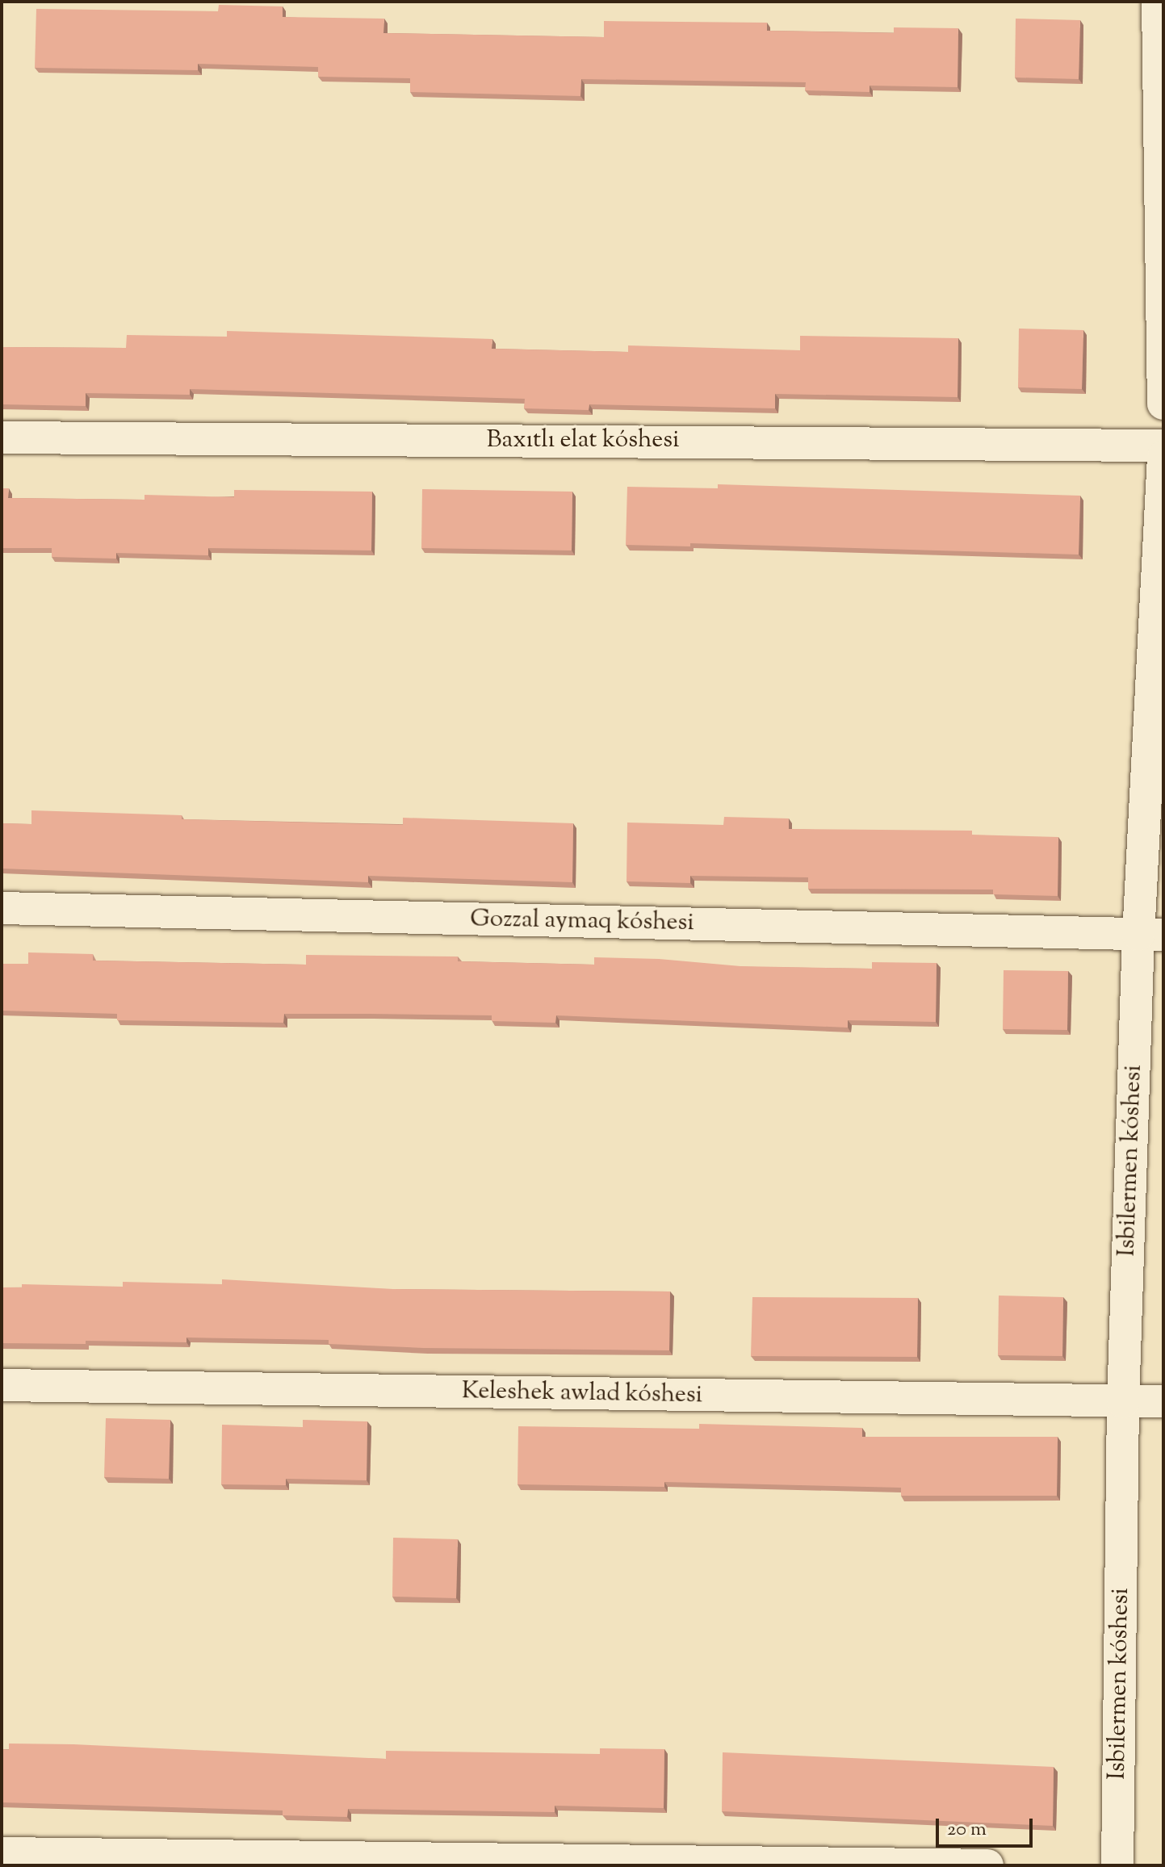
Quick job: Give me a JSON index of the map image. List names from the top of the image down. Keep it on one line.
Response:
{"streets":{"street":["Baxıtlı elat kóshesi","Gozzal aymaq kóshesi","Isbilermen kóshesi","Keleshek awlad kóshesi"]},"crossings":[["Gozzal aymaq kóshesi","Isbilermen kóshesi"],["Isbilermen kóshesi","Keleshek awlad kóshesi"]],"scale_bar":"20 m"}
